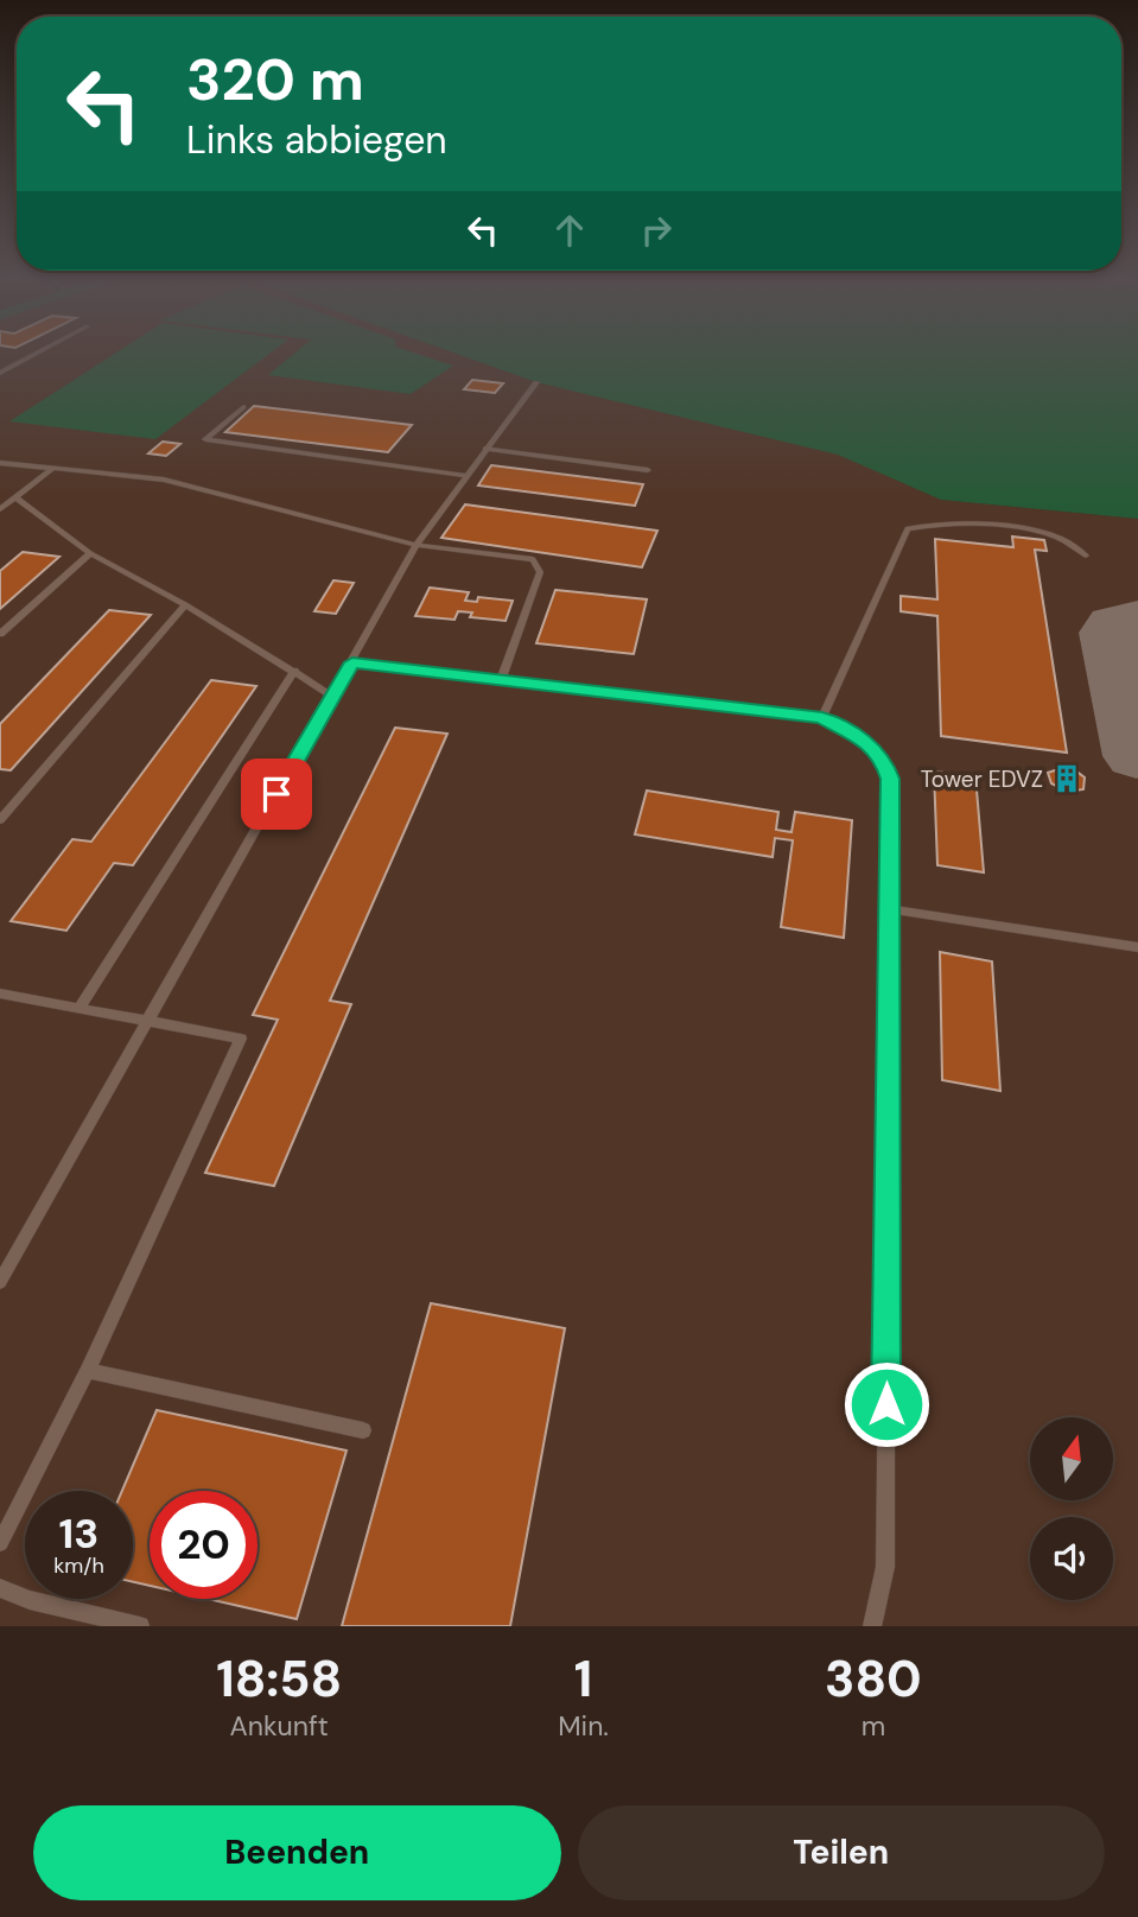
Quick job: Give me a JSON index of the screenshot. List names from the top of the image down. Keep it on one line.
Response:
{"places":{"building":["Tower EDVZ"]},"north":"top","page":{"turn":["320 m","Links abbiegen"],"speed":"13 km/h","limit":"20","eta":["18:58","Ankunft","1","Min.","380","m"],"buttons":["Beenden","Teilen"]}}
